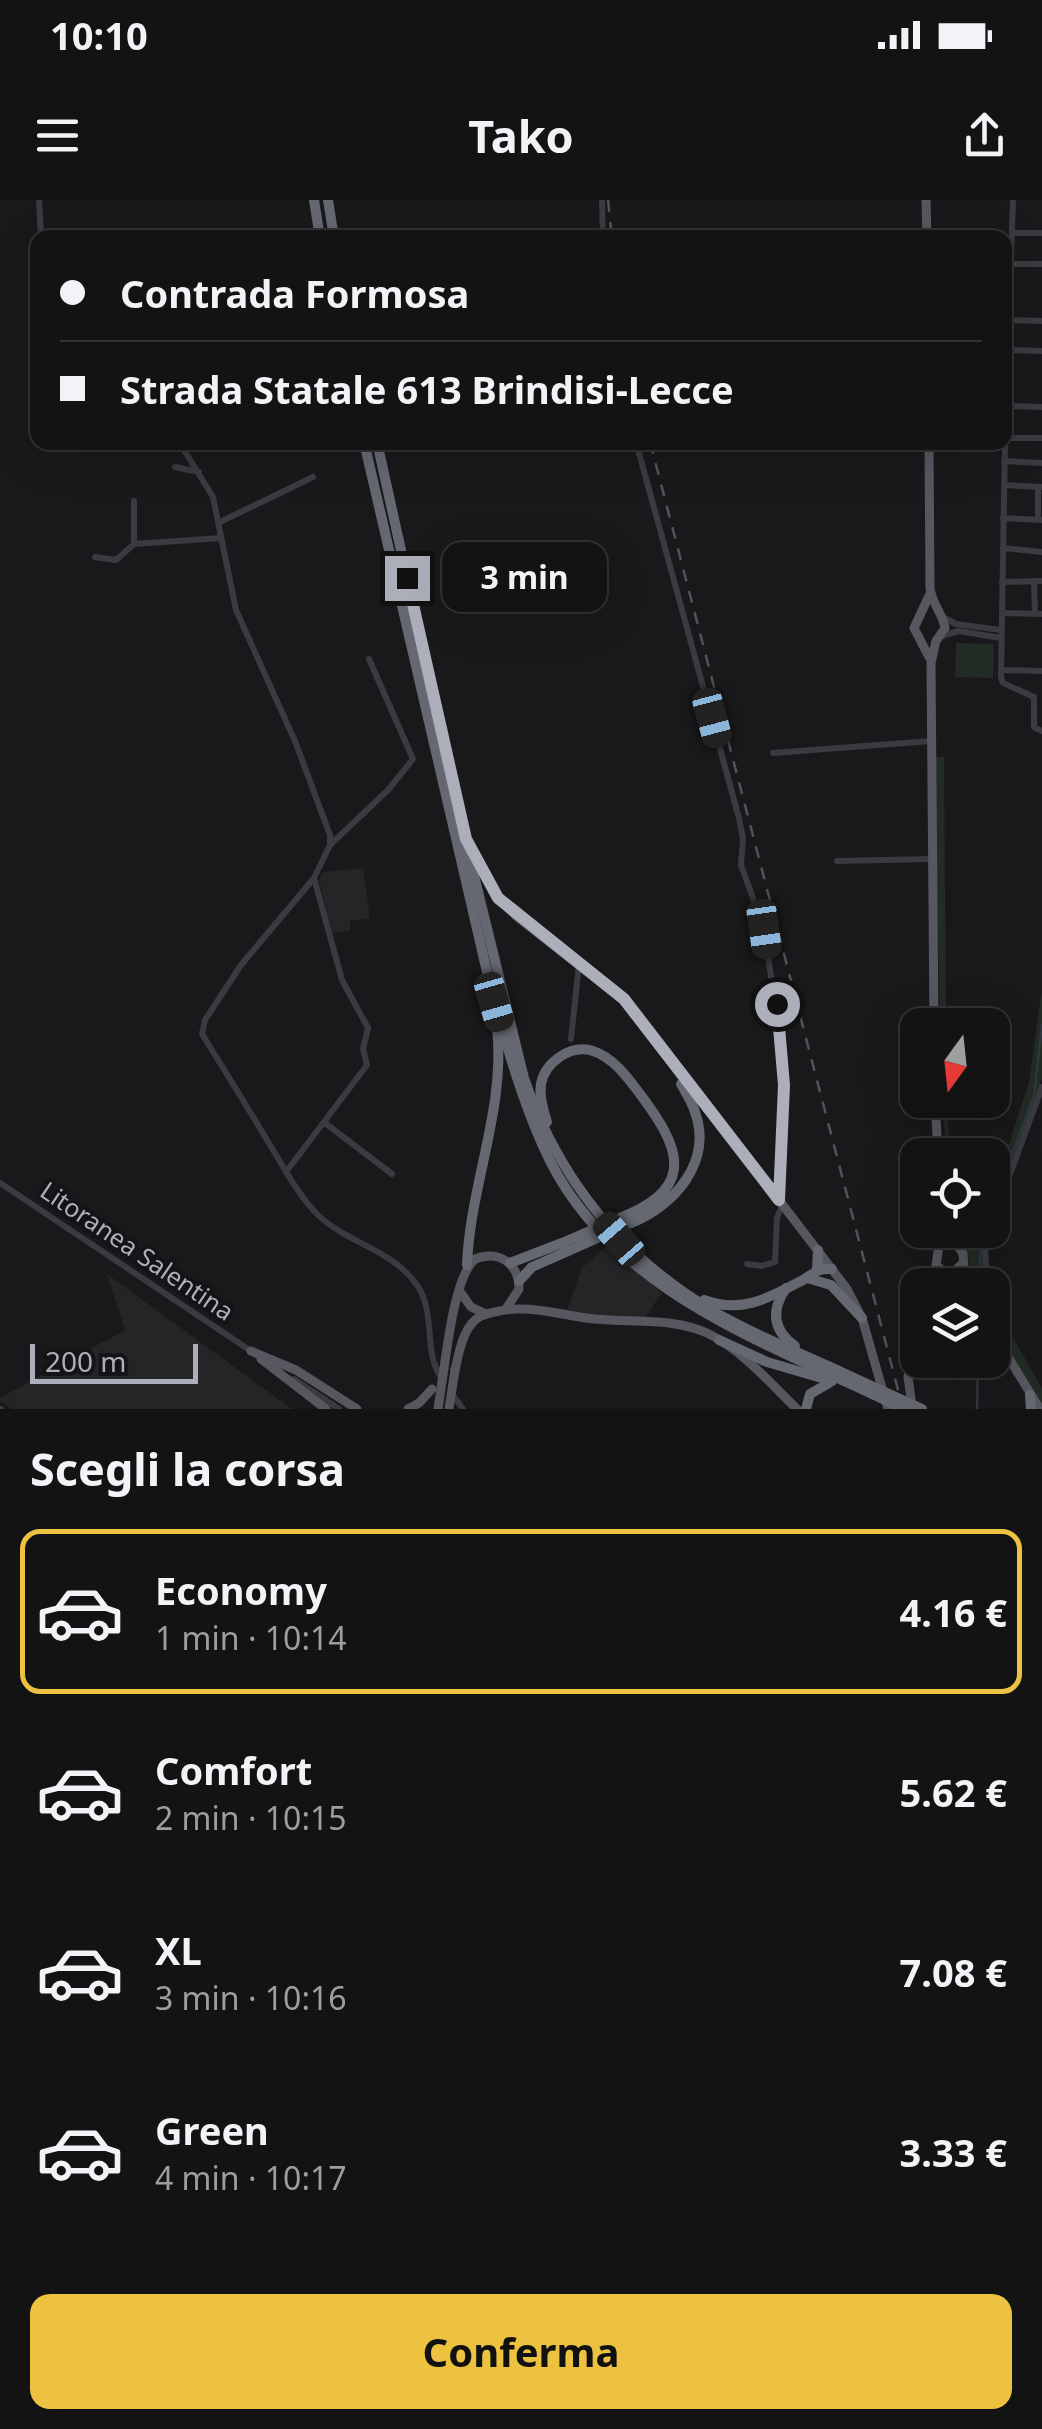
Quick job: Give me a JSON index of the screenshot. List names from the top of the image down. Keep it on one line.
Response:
{"streets":{"street":["Litoranea Salentina"]},"scale_bar":"200 m","north":"bottom","page":{"status":"10:10","header":"Tako","banner":["Contrada Formosa","Strada Statale 613 Brindisi-Lecce"],"bubble":"3 min","scale":"200 m","heading":"Scegli la corsa","list":[{"name":"Economy","note":"1 min · 10:14","value":"4.16 €"},{"name":"Comfort","note":"2 min · 10:15","value":"5.62 €"},{"name":"XL","note":"3 min · 10:16","value":"7.08 €"},{"name":"Green","note":"4 min · 10:17","value":"3.33 €"}],"buttons":"Conferma"}}
